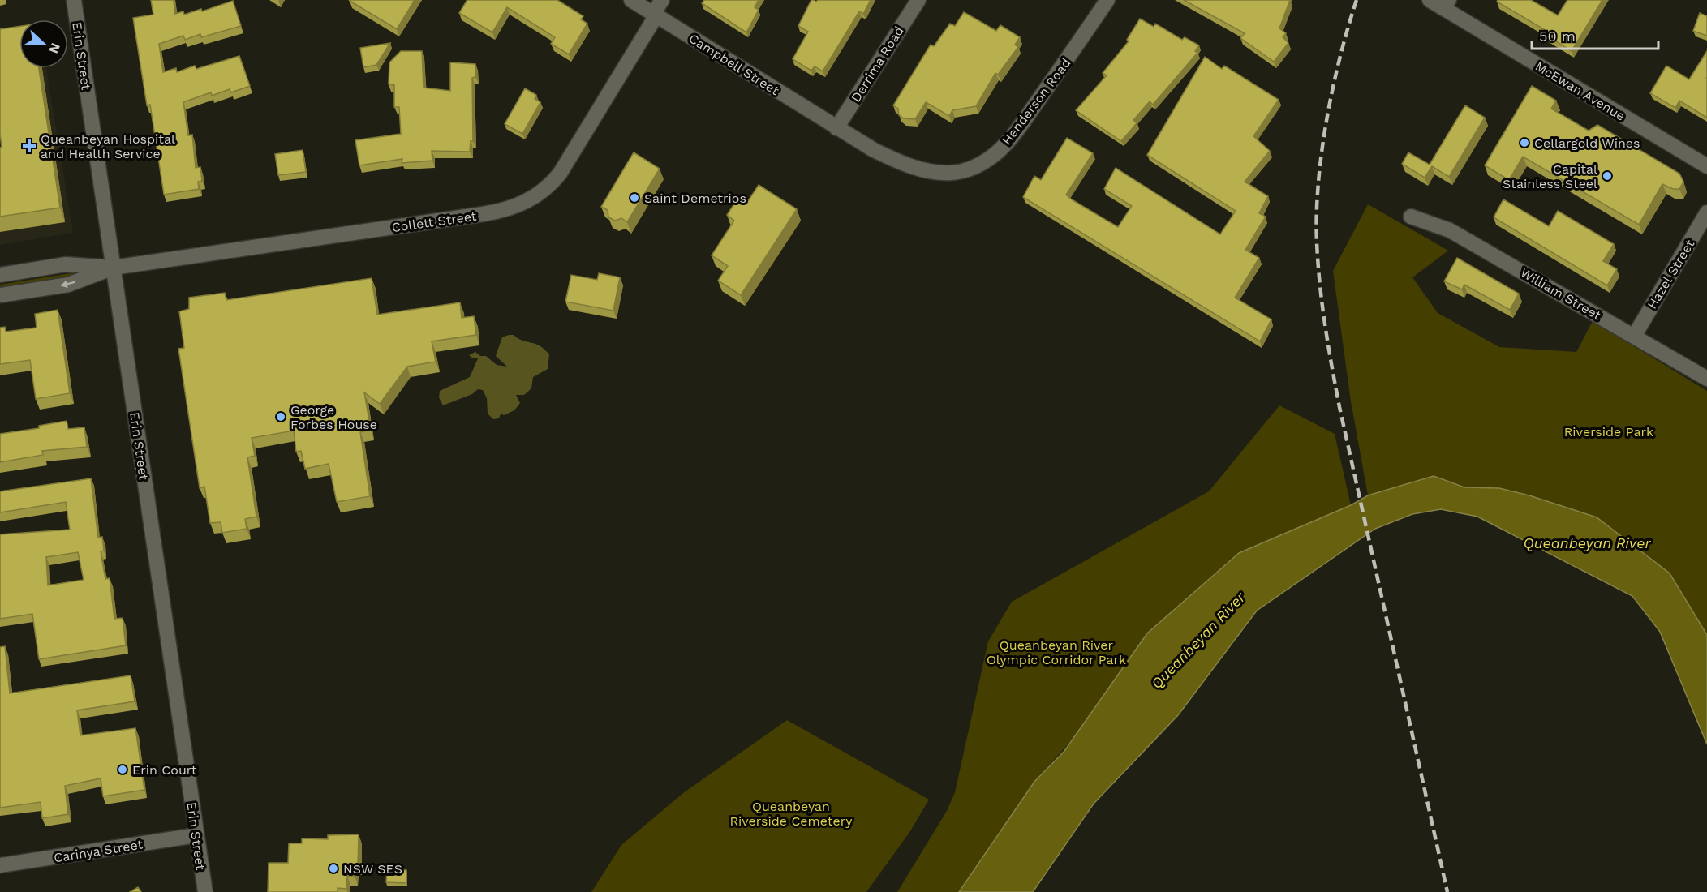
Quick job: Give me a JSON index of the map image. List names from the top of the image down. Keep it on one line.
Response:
{"streets":{"street":["Erin Street","Campbell Street","Derrima Road","McEwan Avenue","Henderson Road","Collett Street","Hazel Street","William Street","Carinya Street"]},"crossings":[["Erin Street","Collett Street"],["Erin Street","Carinya Street"],["Campbell Street","Derrima Road"],["Campbell Street","Henderson Road"],["Campbell Street","Collett Street"],["Derrima Road","Henderson Road"],["Hazel Street","William Street"]],"water":["Queanbeyan River"],"parks":["Riverside Park","Queanbeyan River Olympic Corridor Park","Queanbeyan Riverside Cemetery"],"places":{"other":["Cellargold Wines","Capital Stainless Steel","Saint Demetrios","George Forbes House","Erin Court","NSW SES"],"health":["Queanbeyan Hospital and Health Service"]},"scale_bar":"50 m","north":"right"}
